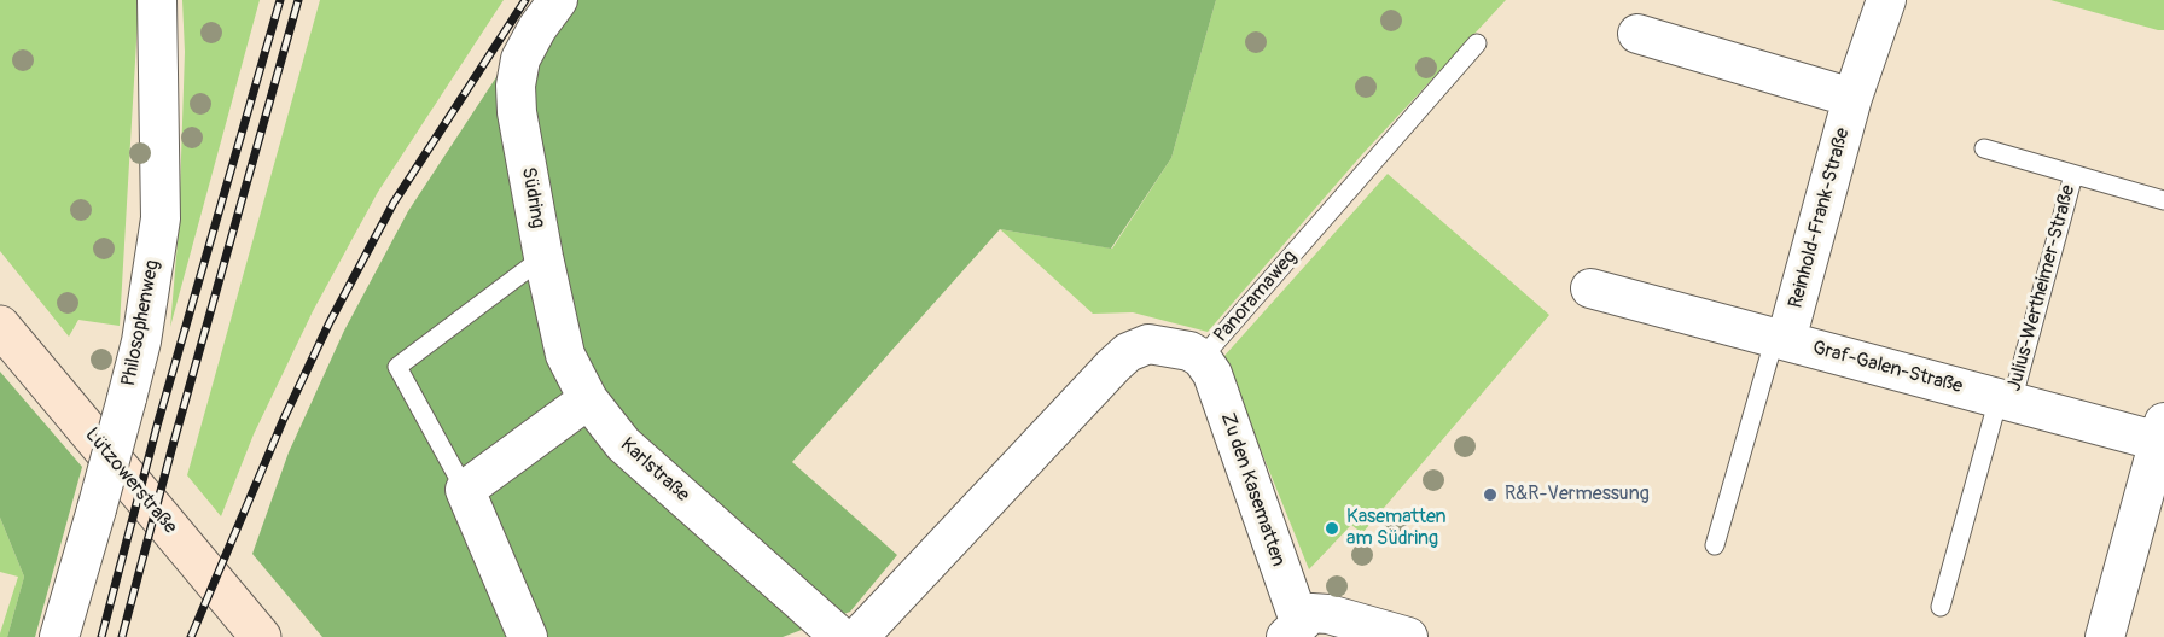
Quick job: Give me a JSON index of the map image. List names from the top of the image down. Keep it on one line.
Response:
{"streets":{"main road":["Lützowerstraße"],"street":["Südring","Reinhold-Frank-Straße","Panoramaweg","Philosophenweg","Graf-Galen-Straße","Karlstraße","Zu den Kasematten"],"lane":["Julius-Wertheimer-Straße"]},"crossings":[["Südring","Karlstraße"],["Reinhold-Frank-Straße","Graf-Galen-Straße"],["Julius-Wertheimer-Straße","Graf-Galen-Straße"],["Panoramaweg","Zu den Kasematten"]],"places":["R&R-Vermessung","Kasematten am Südring"]}
